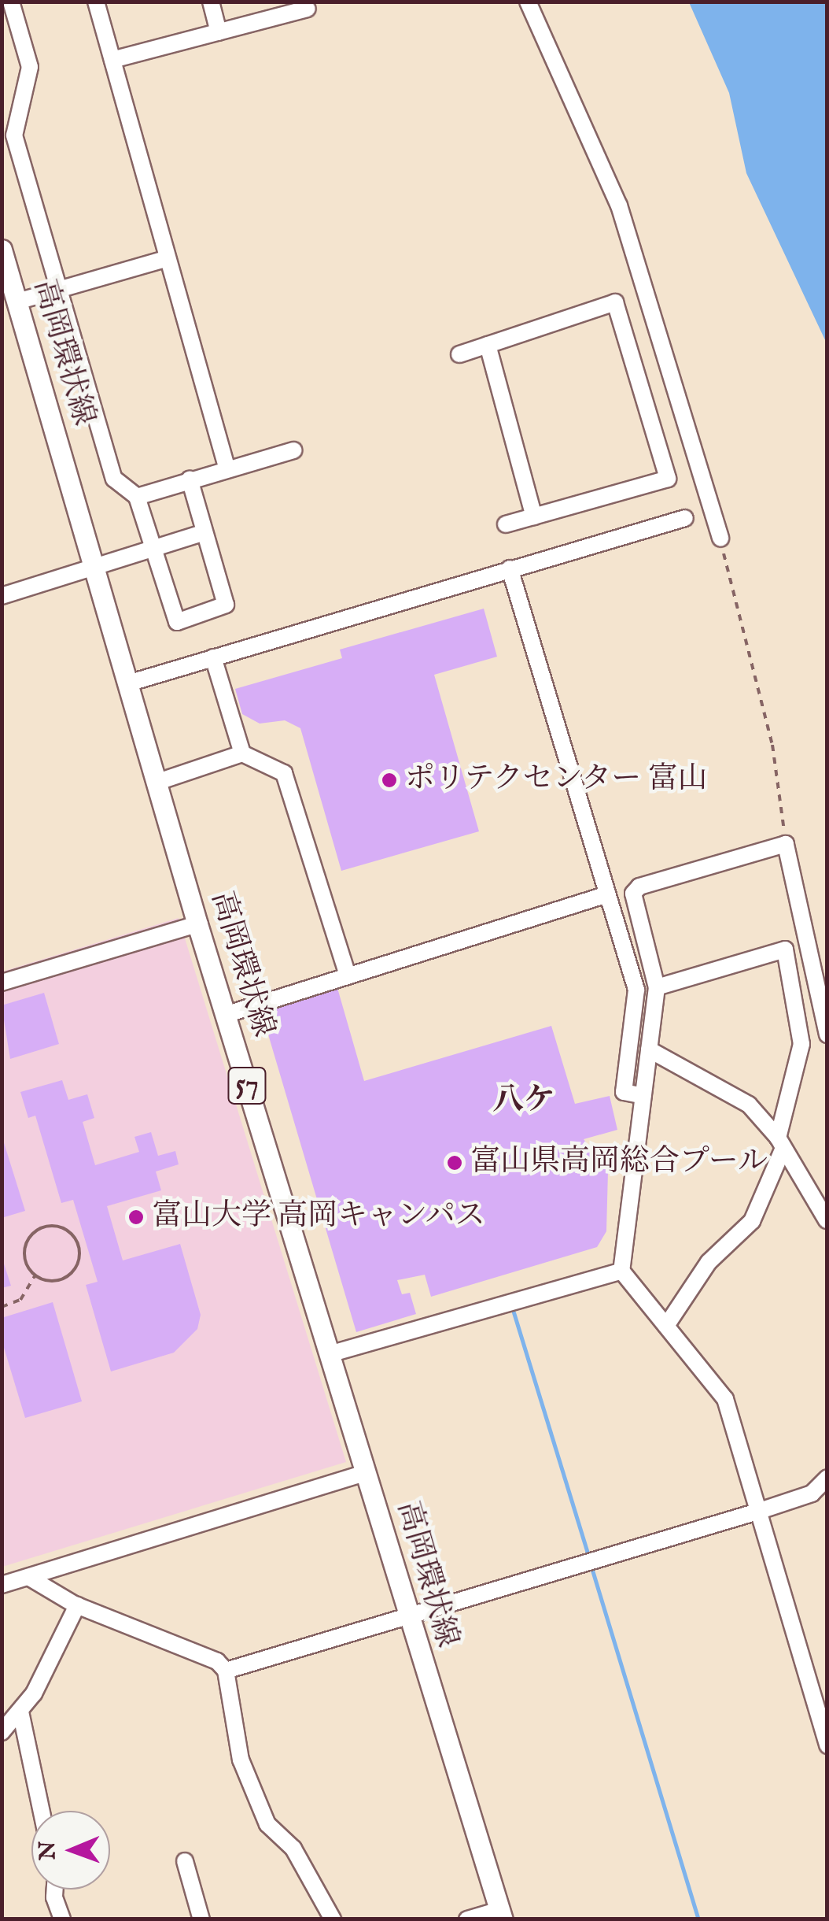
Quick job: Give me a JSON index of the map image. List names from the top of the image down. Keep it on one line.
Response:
{"streets":{"main road":["高岡環状線","57"]},"districts":["八ケ"],"places":["ポリテクセンター 富山","富山県高岡総合プール","富山大学 高岡キャンパス"],"north":"left"}
